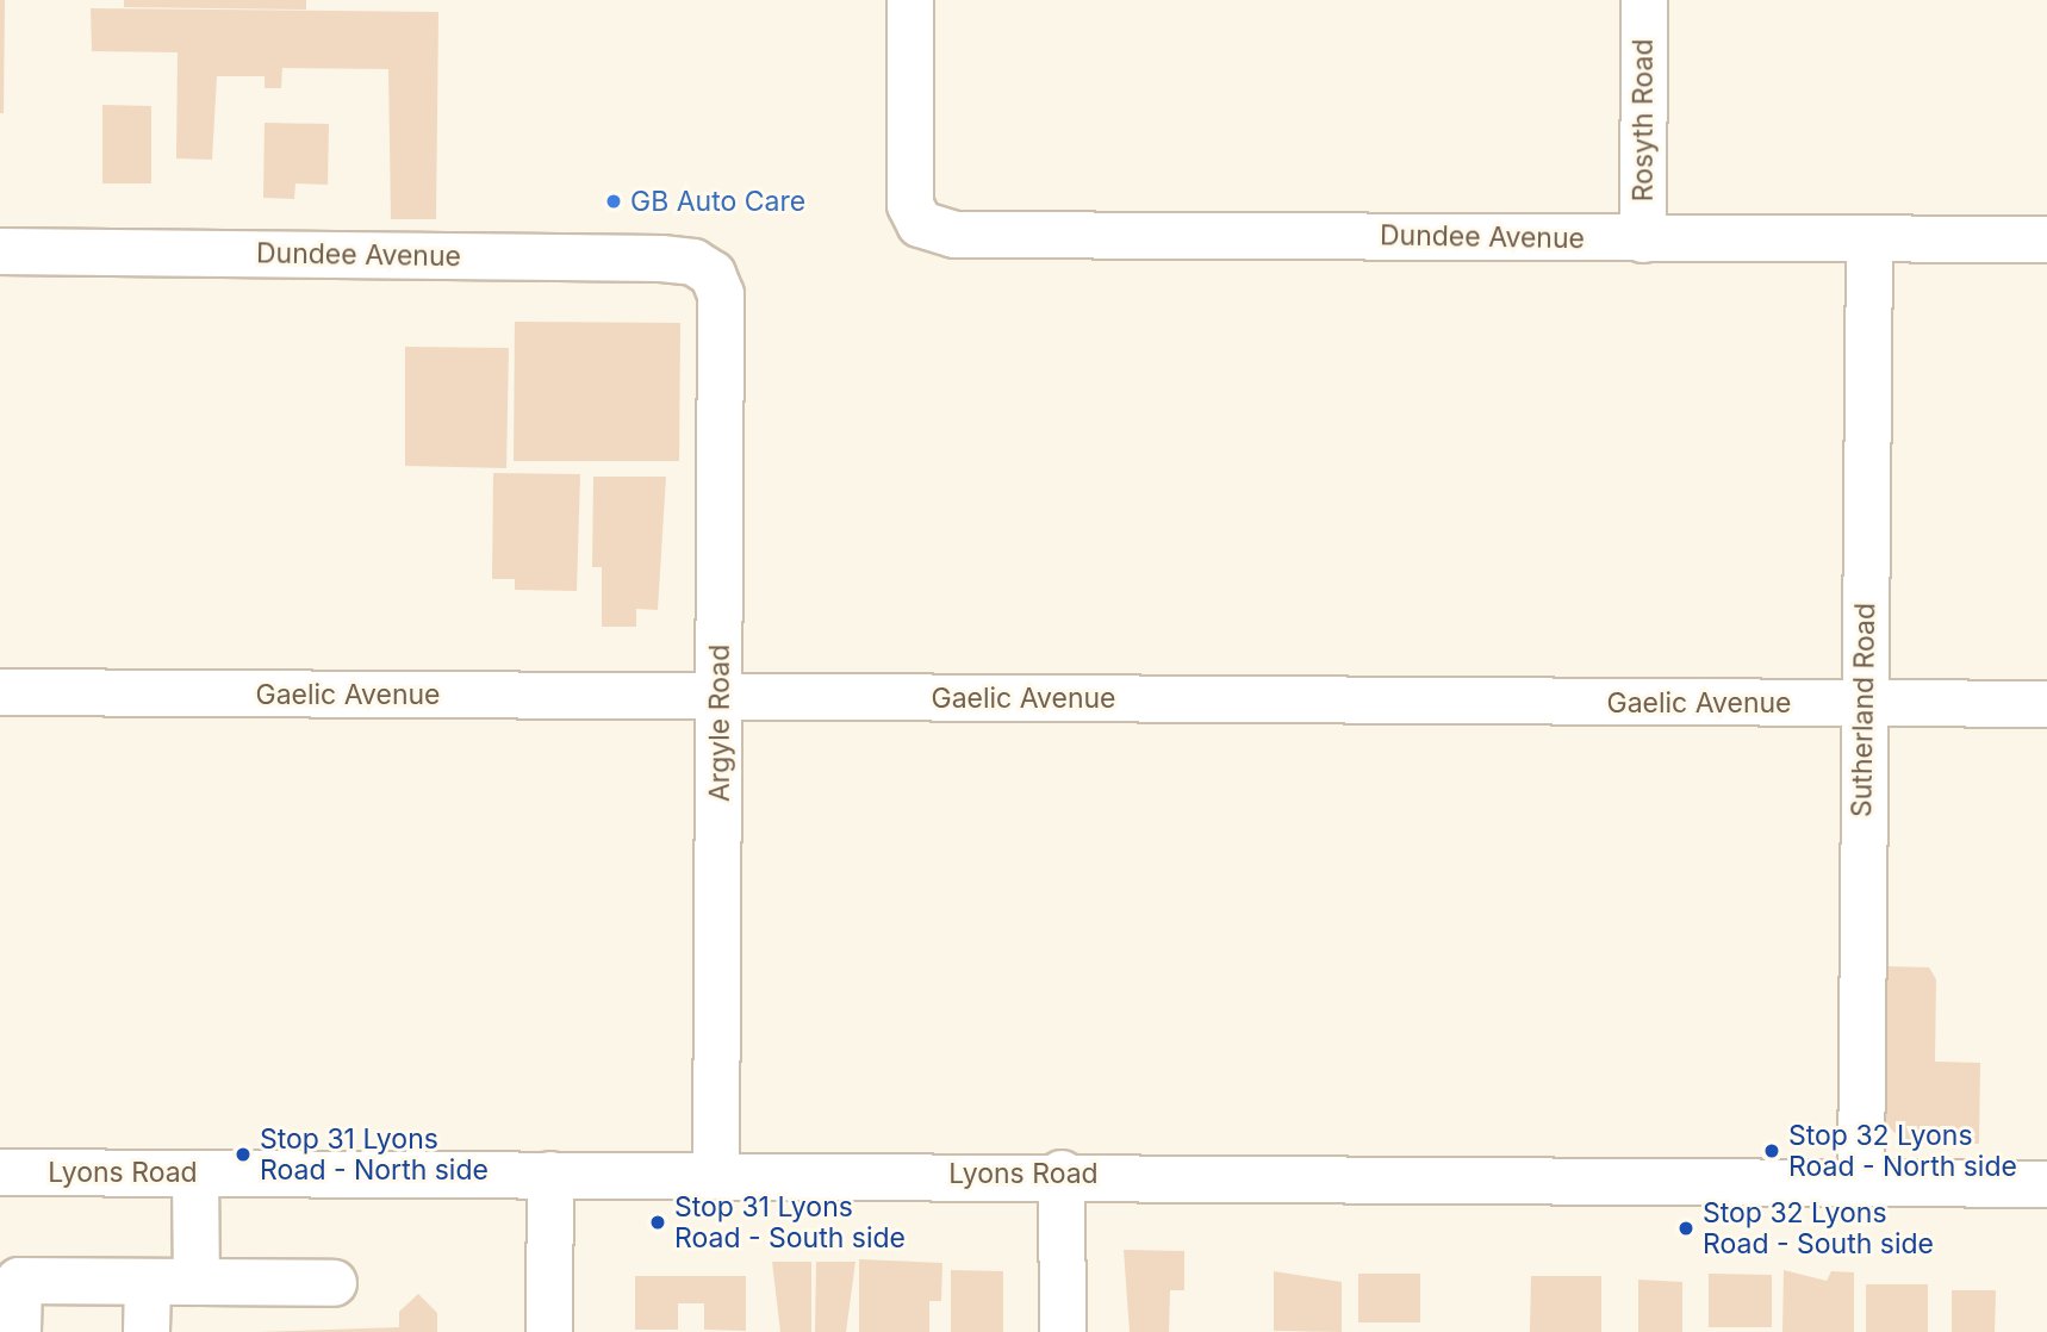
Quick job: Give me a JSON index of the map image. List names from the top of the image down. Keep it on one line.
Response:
{"streets":{"street":["Rosyth Road","Dundee Avenue","Gaelic Avenue","Sutherland Road","Argyle Road","Lyons Road"]},"crossings":[["Rosyth Road","Dundee Avenue"],["Dundee Avenue","Sutherland Road"],["Dundee Avenue","Argyle Road"],["Gaelic Avenue","Sutherland Road"],["Gaelic Avenue","Argyle Road"],["Sutherland Road","Lyons Road"],["Argyle Road","Lyons Road"]],"places":["GB Auto Care","Stop 32 Lyons Road - North side","Stop 31 Lyons Road - North side","Stop 31 Lyons Road - South side","Stop 32 Lyons Road - South side"]}
